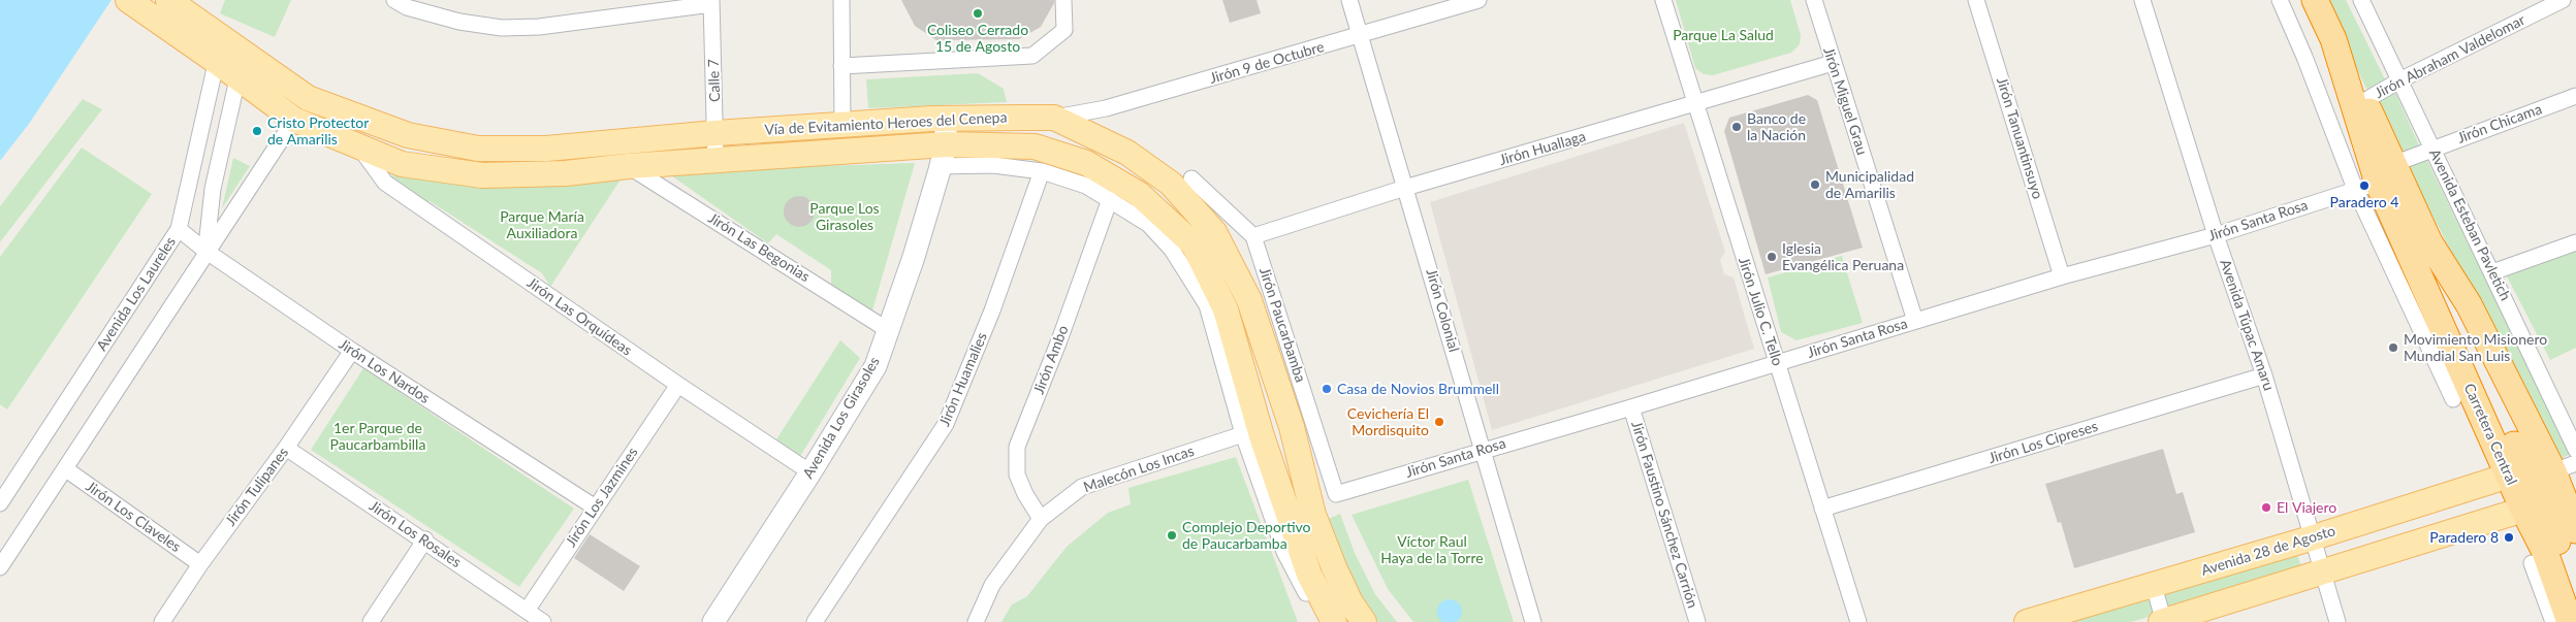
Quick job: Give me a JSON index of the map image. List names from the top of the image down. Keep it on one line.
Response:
{"streets":{"highway":["Carretera Central"],"main road":["Vía de Evitamiento Heroes del Cenepa","Avenida Los Girasoles","Avenida 28 de Agosto"],"street":["Jirón Abraham Valdelomar","Jirón 9 de Octubre","Calle 7","Jirón Miguel Grau","Jirón Chicama","Jirón Tanuantinsuyo","Jirón Huallaga","Jirón Santa Rosa","Avenida Esteban Pavletich","Jirón Las Begonias","Avenida Los Laureles","Jirón Colonial","Jirón Julio C. Tello","Jirón Las Orquídeas","Jirón Paucarbamba","Avenida Túpac Amaru","Jirón Ambo","Jirón Los Nardos","Jirón Huamalies","Jirón Los Cipreses","Malecón Los Incas","Jirón Tulipanes","Jirón Los Jazmines","Jirón Faustino Sánchez Carrión","Jirón Los Claveles","Jirón Los Rosales"]},"crossings":[["Jirón Abraham Valdelomar","Avenida Esteban Pavletich"],["Jirón Abraham Valdelomar","Carretera Central"],["Jirón 9 de Octubre","Vía de Evitamiento Heroes del Cenepa"],["Jirón 9 de Octubre","Jirón Colonial"],["Calle 7","Vía de Evitamiento Heroes del Cenepa"],["Jirón Miguel Grau","Jirón Huallaga"],["Jirón Miguel Grau","Jirón Santa Rosa"],["Vía de Evitamiento Heroes del Cenepa","Jirón Las Begonias"],["Vía de Evitamiento Heroes del Cenepa","Avenida Los Laureles"],["Vía de Evitamiento Heroes del Cenepa","Jirón Las Orquídeas"],["Vía de Evitamiento Heroes del Cenepa","Avenida Los Girasoles"],["Jirón Chicama","Jirón Santa Rosa"],["Jirón Chicama","Avenida Esteban Pavletich"],["Jirón Chicama","Carretera Central"],["Jirón Tanuantinsuyo","Jirón Santa Rosa"],["Jirón Huallaga","Jirón Colonial"],["Jirón Huallaga","Jirón Julio C. Tello"],["Jirón Huallaga","Jirón Paucarbamba"],["Jirón Santa Rosa","Jirón Colonial"],["Jirón Santa Rosa","Jirón Julio C. Tello"],["Jirón Santa Rosa","Jirón Paucarbamba"],["Jirón Santa Rosa","Avenida Túpac Amaru"],["Jirón Santa Rosa","Carretera Central"],["Jirón Santa Rosa","Jirón Faustino Sánchez Carrión"],["Jirón Las Begonias","Avenida Los Girasoles"],["Avenida Los Laureles","Jirón Los Nardos"],["Jirón Julio C. Tello","Jirón Los Cipreses"],["Jirón Las Orquídeas","Avenida Los Girasoles"],["Jirón Las Orquídeas","Jirón Los Jazmines"],["Avenida Túpac Amaru","Jirón Los Cipreses"],["Avenida Túpac Amaru","Avenida 28 de Agosto"],["Jirón Ambo","Malecón Los Incas"],["Jirón Los Nardos","Jirón Tulipanes"],["Jirón Los Nardos","Jirón Los Jazmines"],["Carretera Central","Avenida 28 de Agosto"],["Jirón Tulipanes","Jirón Los Claveles"],["Jirón Tulipanes","Jirón Los Rosales"],["Jirón Los Jazmines","Jirón Los Rosales"]],"parks":["Parque La Salud","Parque Los Girasoles","Parque María Auxiliadora","1er Parque de Paucarbambilla","Víctor Raul Haya de la Torre"],"places":["Coliseo Cerrado 15 de Agosto","Banco de la Nación","Cristo Protector de Amarilis","Municipalidad de Amarilis","Paradero 4","Iglesia Evangélica Peruana","Movimiento Misionero Mundial San Luis","Casa de Novios Brummell","Cevichería El Mordisquito","El Viajero","Complejo Deportivo de Paucarbamba","Paradero 8"]}
